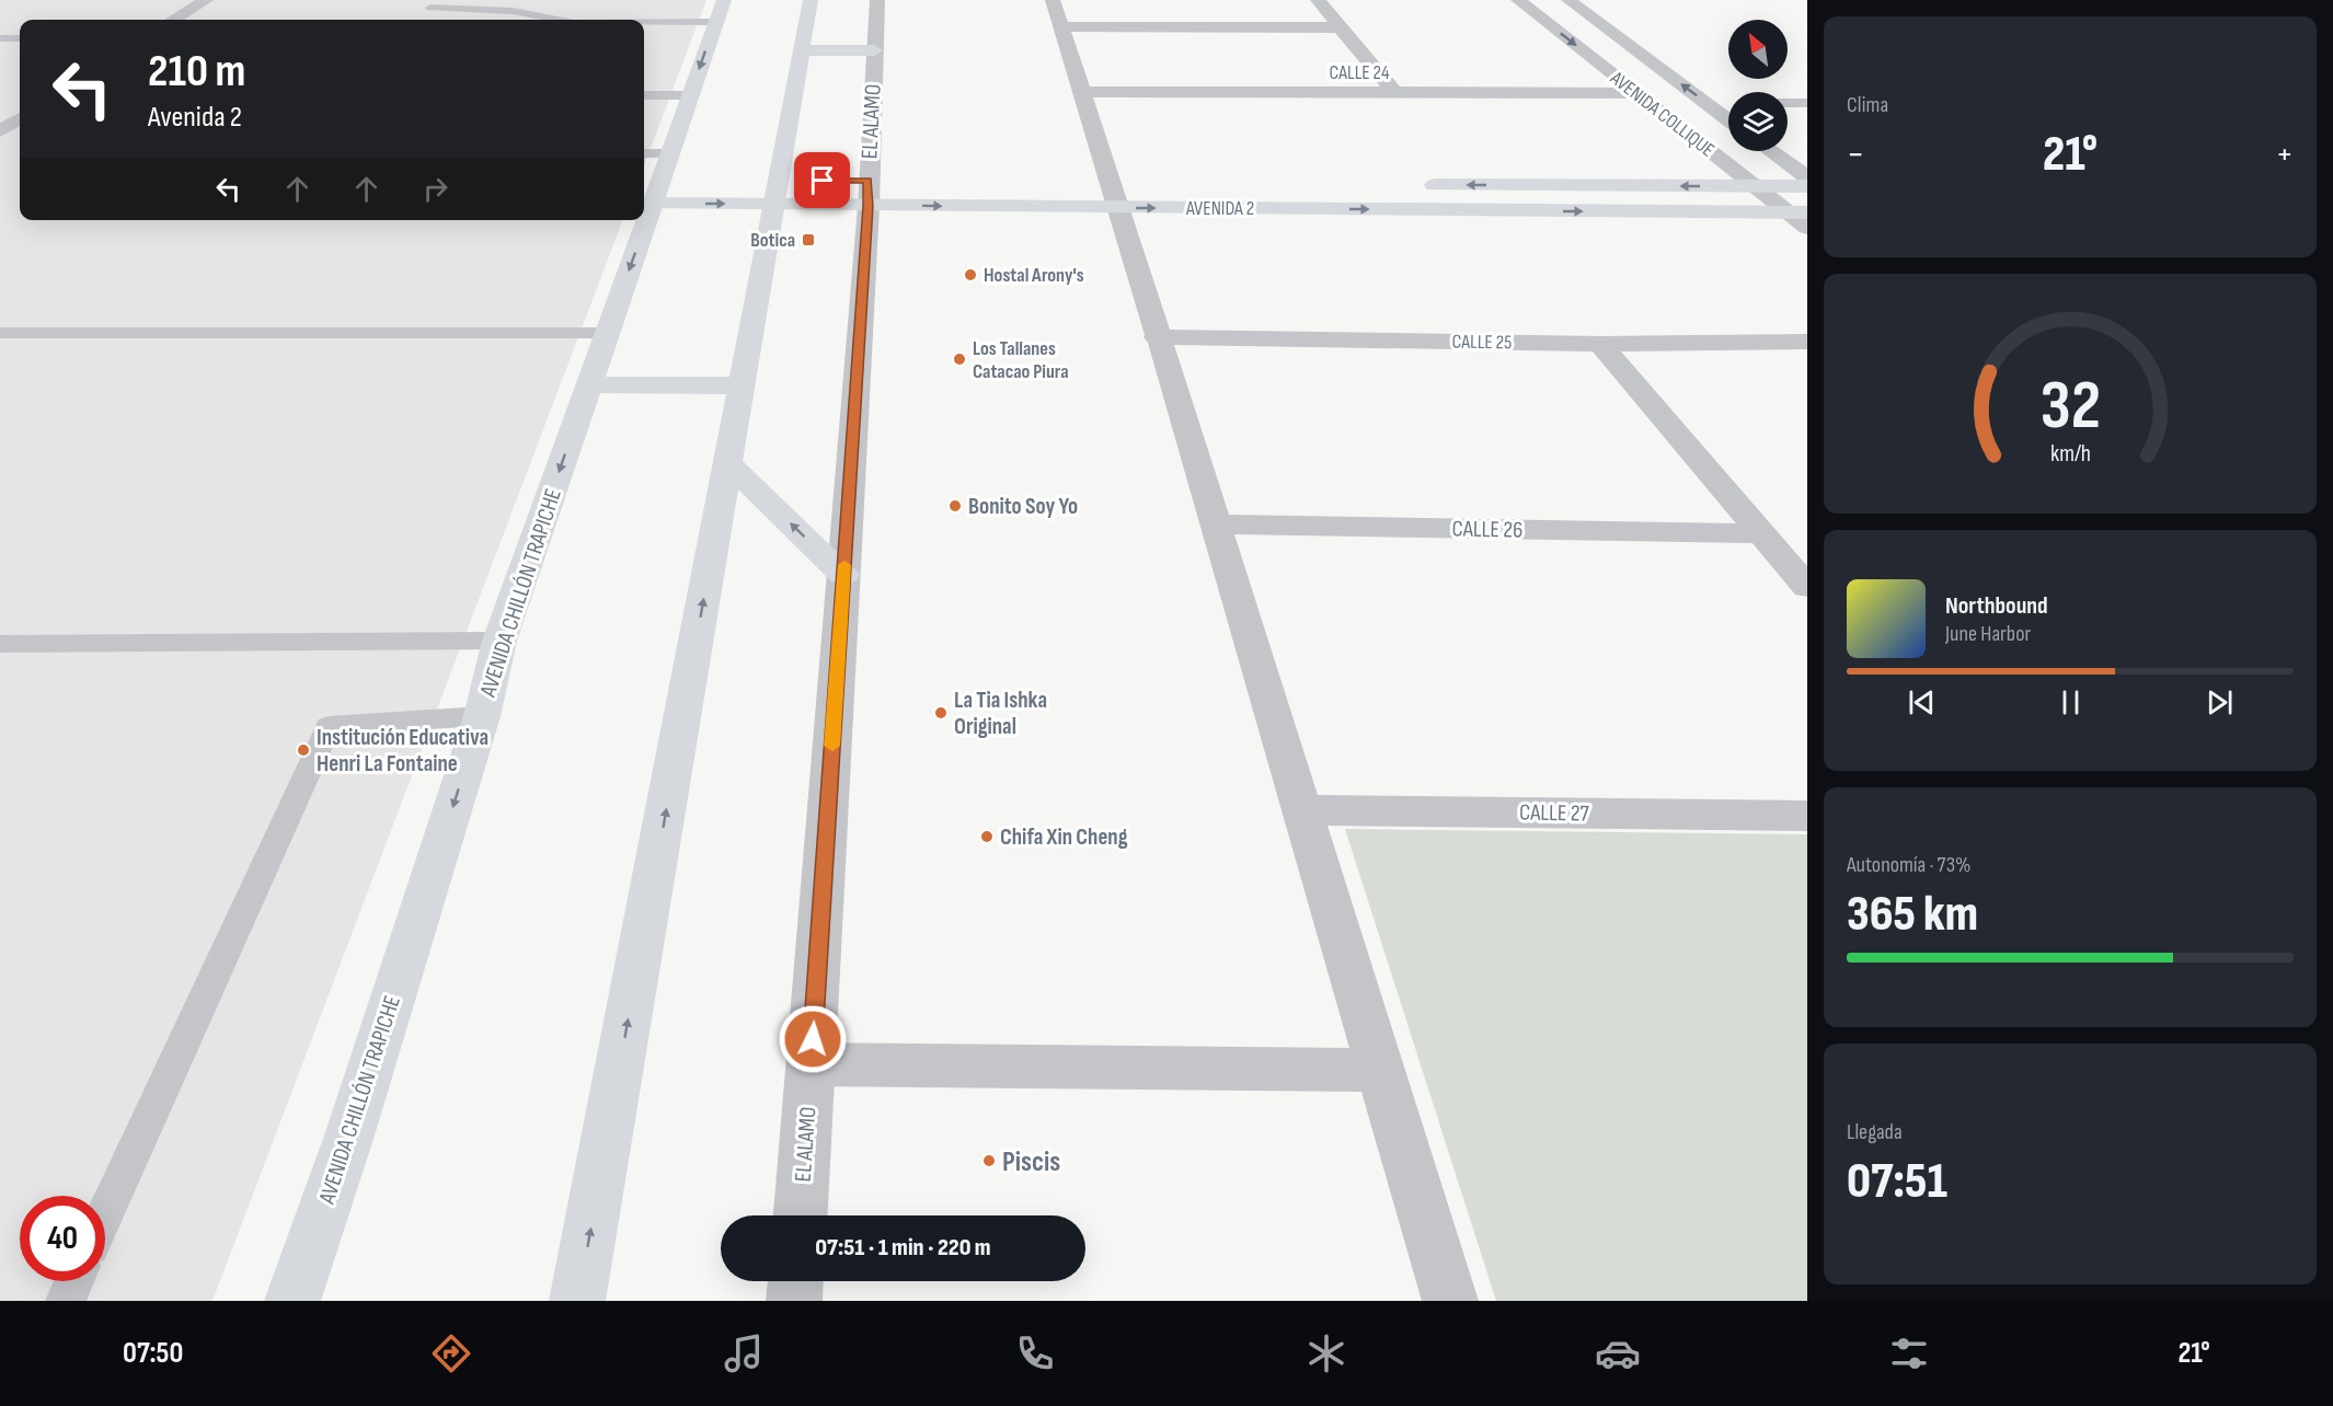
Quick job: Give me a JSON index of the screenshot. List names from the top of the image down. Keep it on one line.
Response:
{"streets":{"main road":["AVENIDA 2","AVENIDA CHILLÓN TRAPICHE"],"street":["CALLE 24","AVENIDA COLLIQUE","EL ALAMO","CALLE 25","CALLE 26","CALLE 27"]},"crossings":[["CALLE 24","AVENIDA COLLIQUE"],["AVENIDA COLLIQUE","AVENIDA 2"],["EL ALAMO","AVENIDA 2"],["AVENIDA 2","AVENIDA CHILLÓN TRAPICHE"]],"places":{"transit":["Botica"],"other":["Hostal Arony's","Los Tallanes Catacao Piura","Bonito Soy Yo","La Tia Ishka Original","Institución Educativa Henri La Fontaine","Chifa Xin Cheng","Piscis"]},"north":"top left","page":{"tile":["Clima",["Autonomía · 73%","365 km"],["Llegada","07:51"]],"turn":["210 m","Avenida 2"],"heat":["−","21°","+"],"song":["Northbound","June Harbor"],"limit":"40","trip":"07:51 · 1 min · 220 m","tabs":["07:50","21°"],"gauge":["32","km/h"]}}
